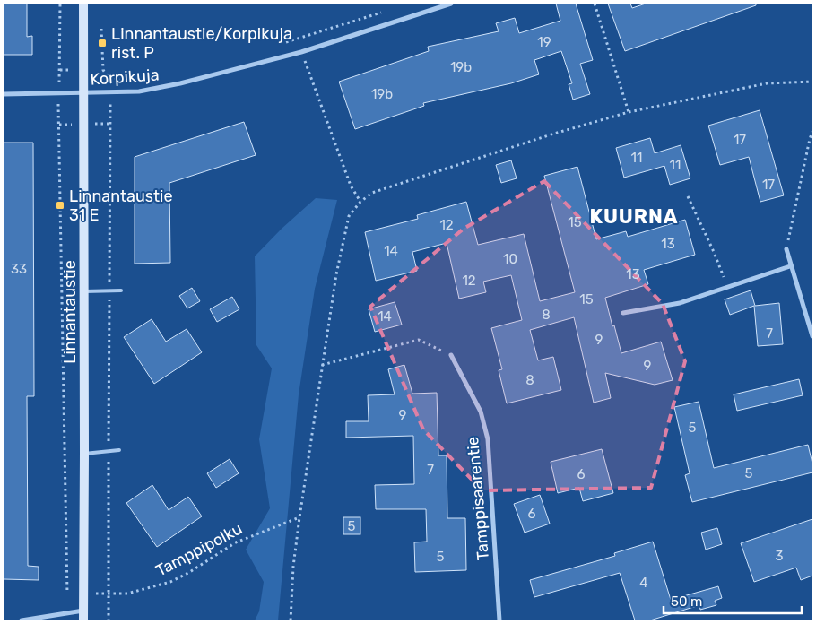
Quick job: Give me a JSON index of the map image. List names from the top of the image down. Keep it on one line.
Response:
{"streets":{"street":["Korpikuja","Linnantaustie","Tamppisaarentie"],"path":["Tamppipolku"]},"crossings":[["Korpikuja","Linnantaustie"]],"districts":["KUURNA"],"places":{"transit":["Linnantaustie/Korpikuja rist. P","Linnantaustie 31 E"]},"house_numbers":["19","19b","19b","17","11","11","17","15","12","13","14","10","33","13","12","15","8","14","7","9","9","8","9","5","7","5","6","6","5","3","5","4"],"scale_bar":"50 m"}
